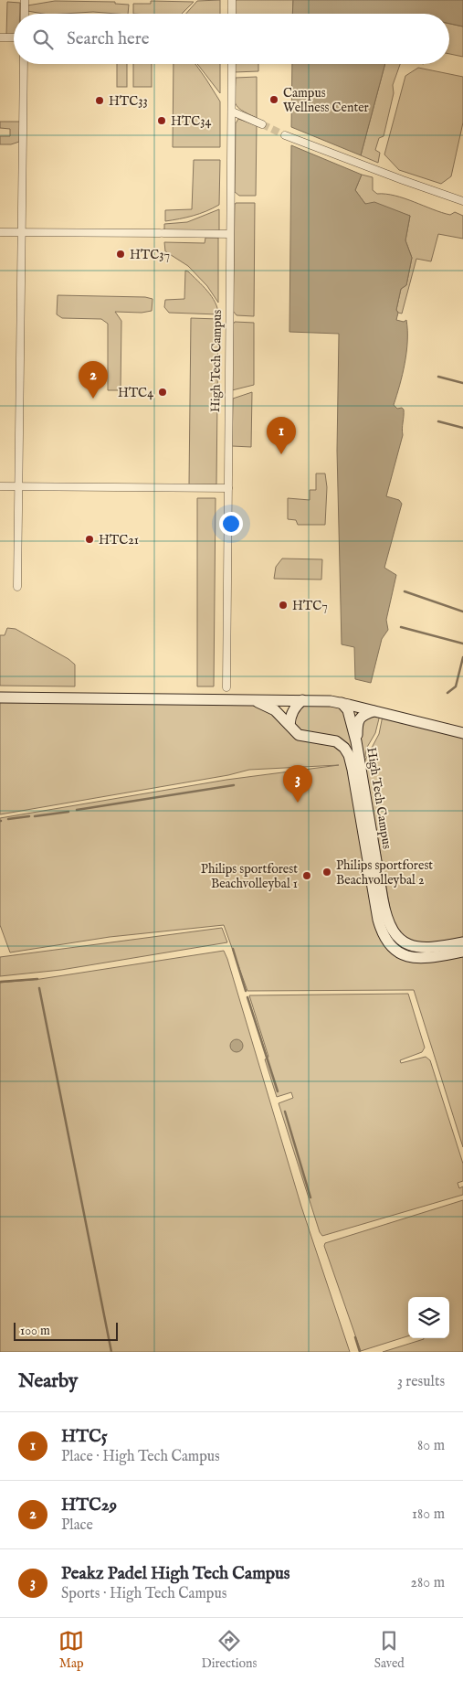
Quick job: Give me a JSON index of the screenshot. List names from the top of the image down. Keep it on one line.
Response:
{"streets":{"street":["High Tech Campus"]},"places":["Campus Wellness Center","HTC33","HTC34","HTC37","HTC4","HTC21","HTC7","Philips sportforest Beachvolleybal 2","Philips sportforest Beachvolleybal 1"],"scale_bar":"100 m","page":{"search":"Search here","pins":["2","1","3"],"scale":"100 m","heading":["Nearby","3 results"],"list":[{"mark":"1","name":"HTC5","note":"Place · High Tech Campus","value":"80 m"},{"mark":"2","name":"HTC29","note":"Place","value":"180 m"},{"mark":"3","name":"Peakz Padel High Tech Campus","note":"Sports · High Tech Campus","value":"280 m"}],"nav":["Map","Directions","Saved"]}}
